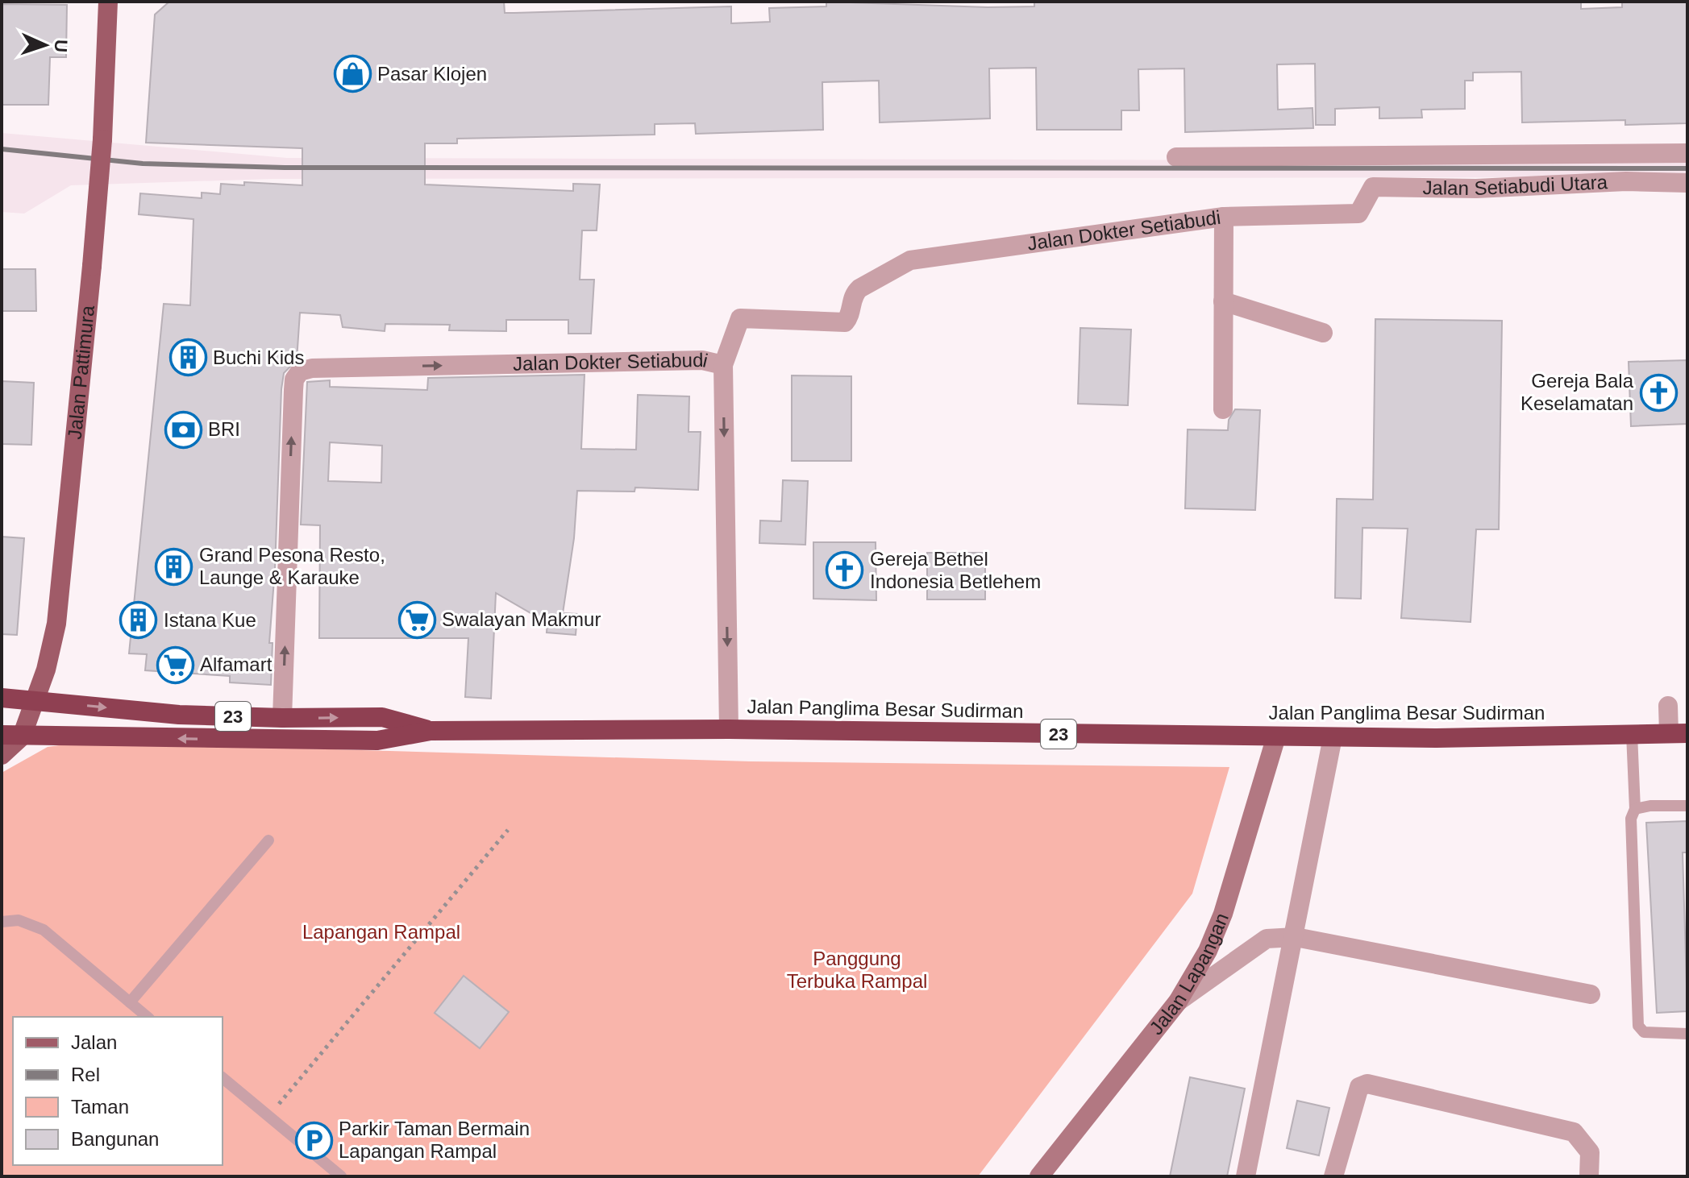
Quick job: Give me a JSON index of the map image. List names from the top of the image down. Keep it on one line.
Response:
{"streets":{"highway":["Jalan Panglima Besar Sudirman","23"],"main road":["Jalan Pattimura"],"street":["Jalan Setiabudi Utara","Jalan Dokter Setiabudi","Jalan Lapangan"]},"crossings":[["Jalan Setiabudi Utara","Jalan Dokter Setiabudi"],["Jalan Dokter Setiabudi","Jalan Panglima Besar Sudirman"],["Jalan Pattimura","Jalan Panglima Besar Sudirman"],["Jalan Panglima Besar Sudirman","Jalan Lapangan"]],"parks":["Lapangan Rampal","Panggung Terbuka Rampal"],"places":{"shop":["Pasar Klojen"],"building":["Buchi Kids","Grand Pesona Resto, Launge & Karauke","Istana Kue"],"church":["Gereja Bala Keselamatan","Gereja Bethel Indonesia Betlehem"],"bank":["BRI"],"supermarket":["Swalayan Makmur","Alfamart"],"parking":["Parkir Taman Bermain Lapangan Rampal"]},"legend":["Jalan","Rel","Taman","Bangunan"],"north":"right"}
